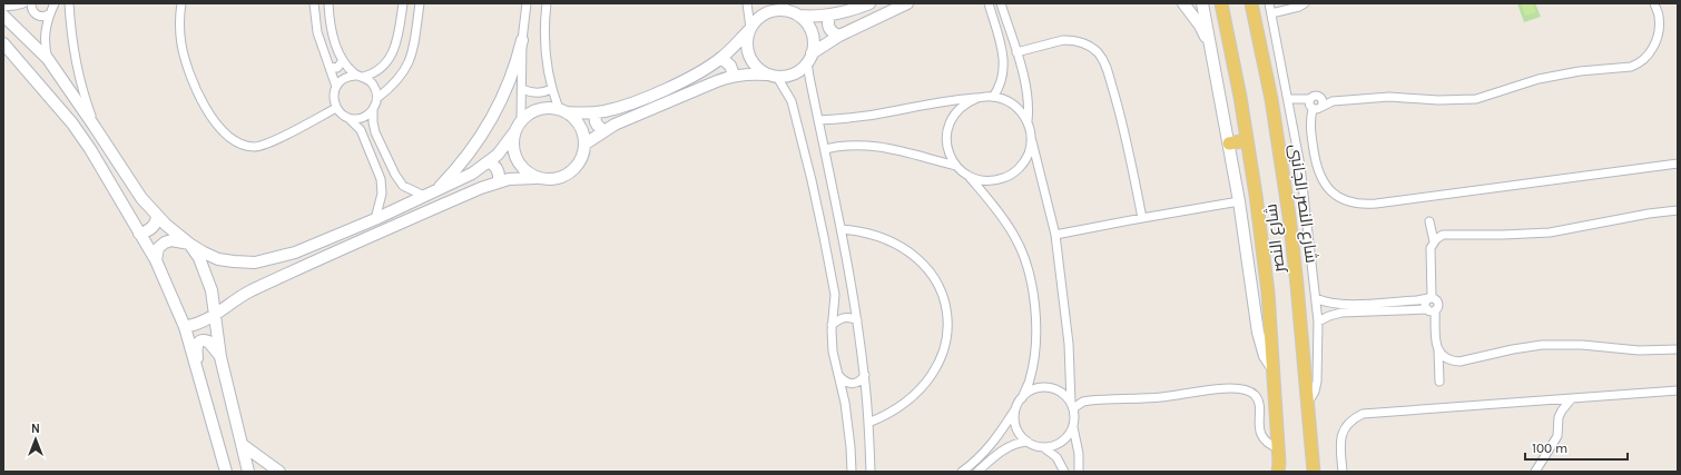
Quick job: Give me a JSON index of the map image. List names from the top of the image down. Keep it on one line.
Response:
{"streets":{"main road":["شارع النصر"],"street":["شارع النصر الجانبى"]},"crossings":[["شارع النصر الجانبى","شارع النصر"]],"scale_bar":"100 m","north":"top"}
